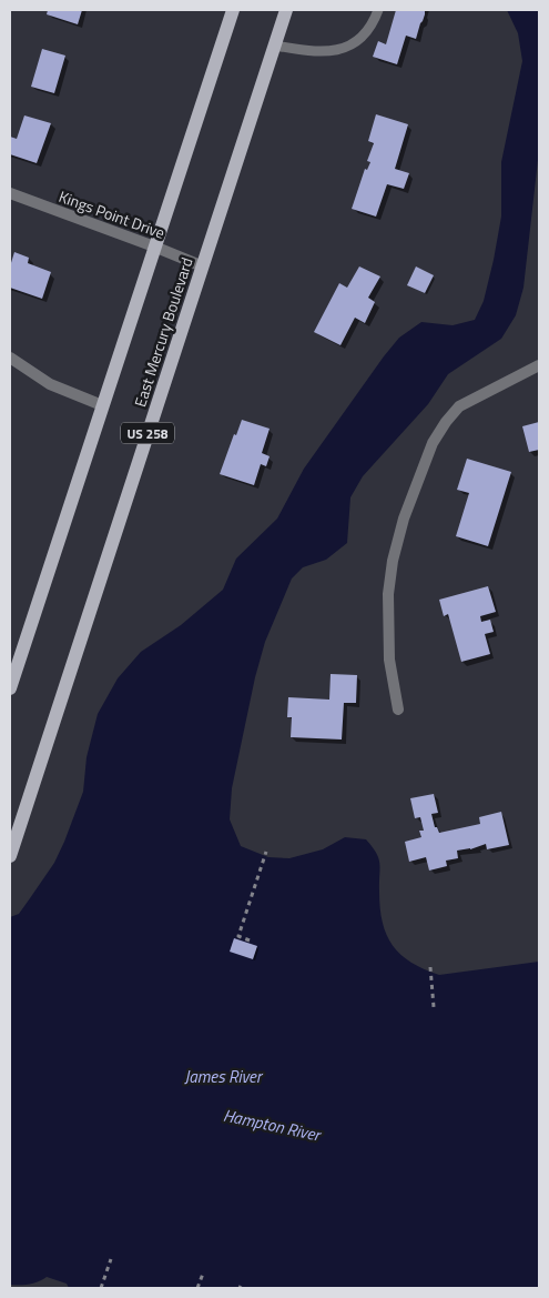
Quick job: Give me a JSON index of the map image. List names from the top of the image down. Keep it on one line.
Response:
{"streets":{"main road":["East Mercury Boulevard","US 258"],"street":["Kings Point Drive"]},"crossings":[["Kings Point Drive","East Mercury Boulevard"]],"water":["James River","Hampton River"]}
